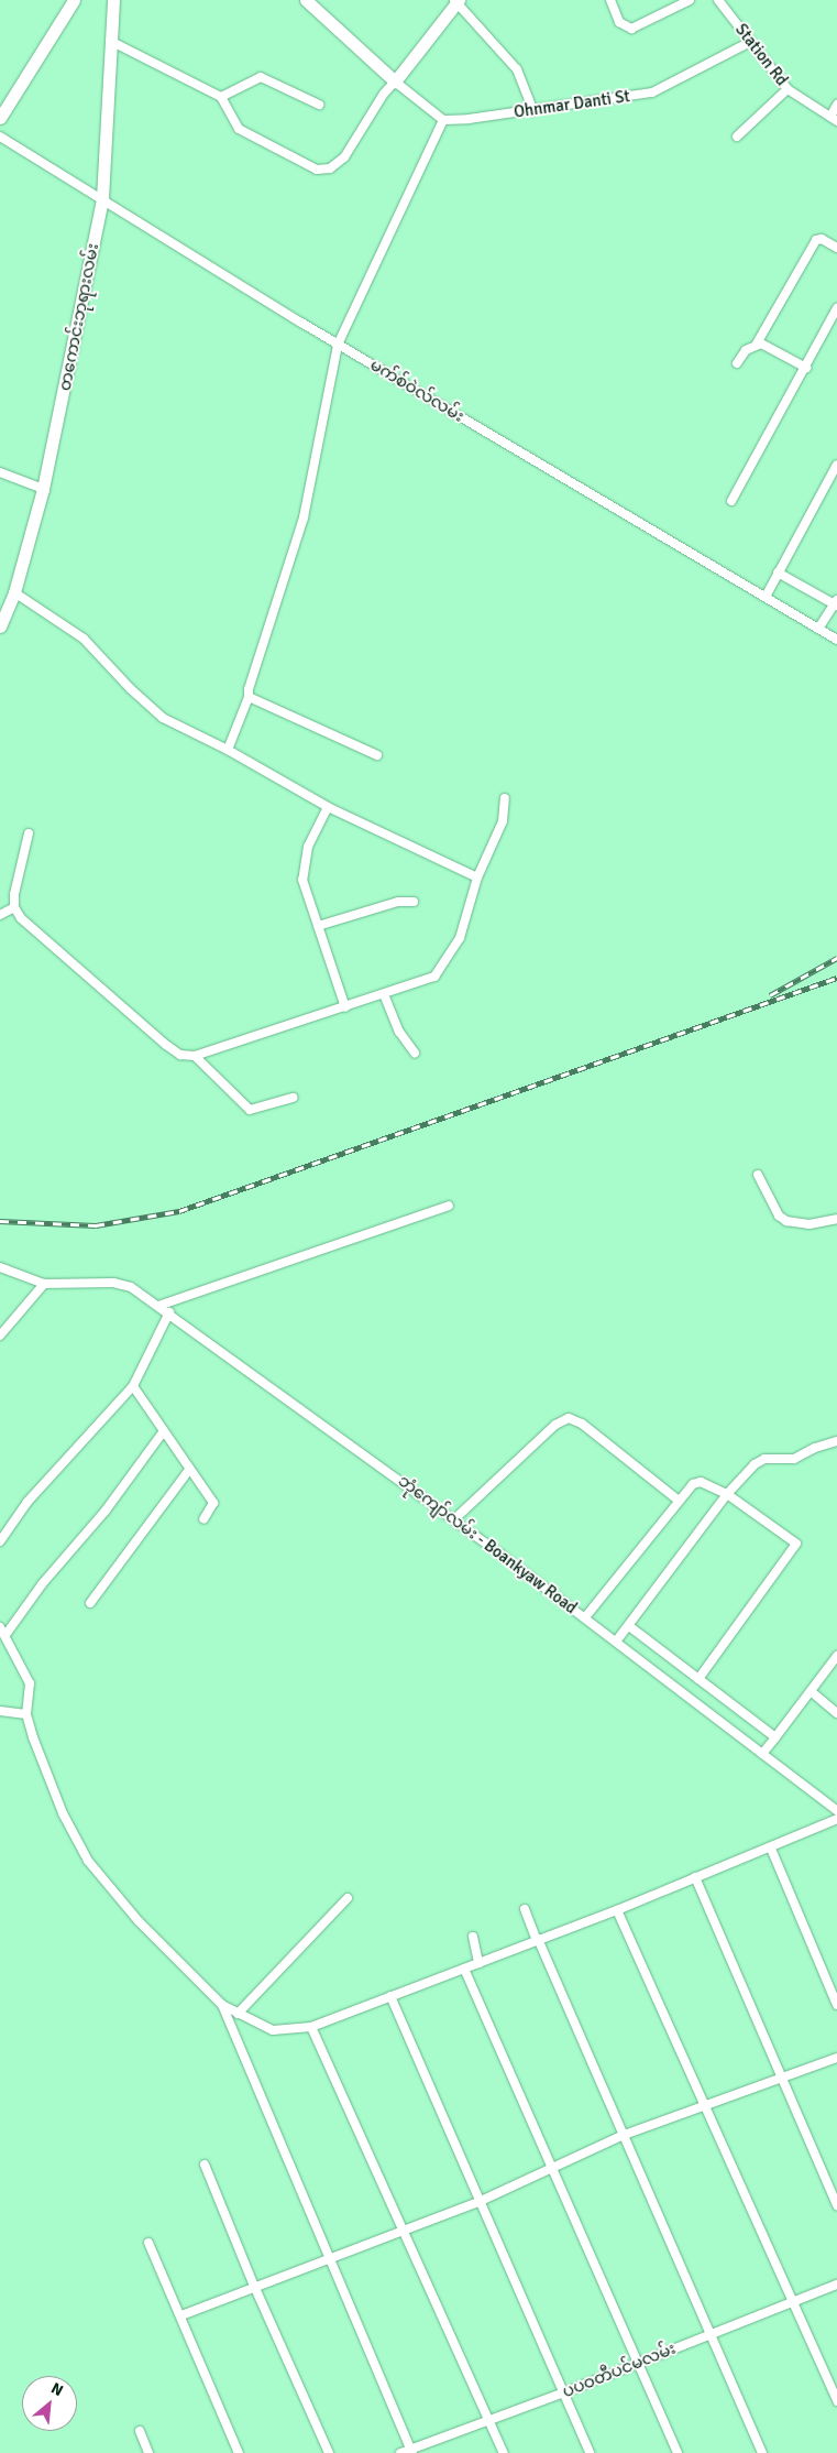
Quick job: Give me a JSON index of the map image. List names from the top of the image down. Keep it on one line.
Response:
{"streets":{"main road":["တကောင်းဘုရားလမ်း"],"street":["Station Rd","Ohnmar Danti St","မက်စ်ဝဲလ်လမ်း","ဘုံကျော်လမ်း - Boankyaw Road","ပပဝတီပင်မလမ်း"]},"crossings":[["Station Rd","Ohnmar Danti St"],["တကောင်းဘုရားလမ်း","မက်စ်ဝဲလ်လမ်း"]],"north":"top right"}
